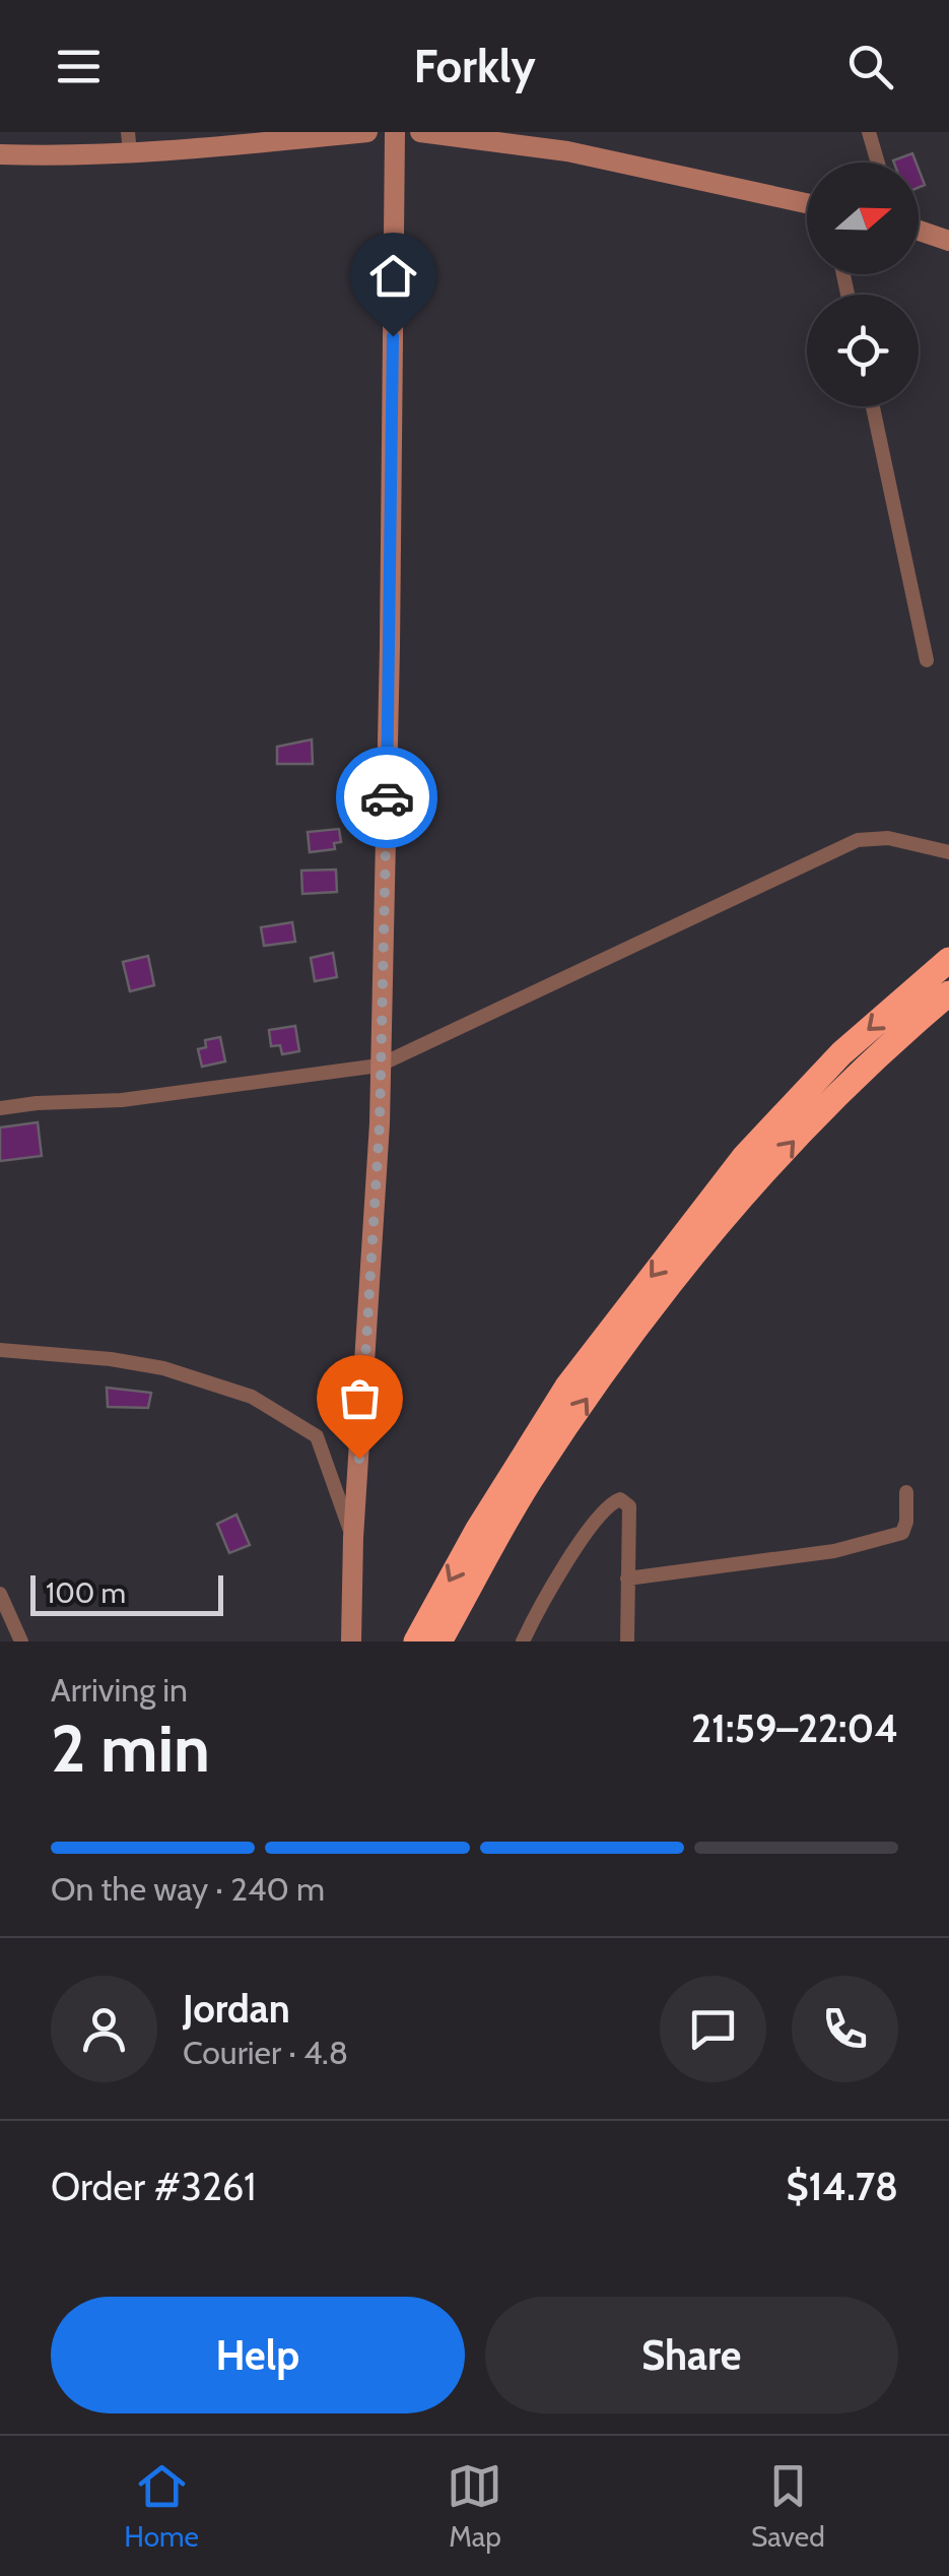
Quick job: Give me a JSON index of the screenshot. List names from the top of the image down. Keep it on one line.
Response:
{"scale_bar":"100 m","north":"right","page":{"header":"Forkly","scale":"100 m","heading":["2 min","Arriving in","21:59–22:04"],"panel":["Jordan","Courier · 4.8","Order #3261","$14.78"],"bar":"On the way · 240 m","buttons":["Help","Share"],"tabs":["Home","Map","Saved"]}}
